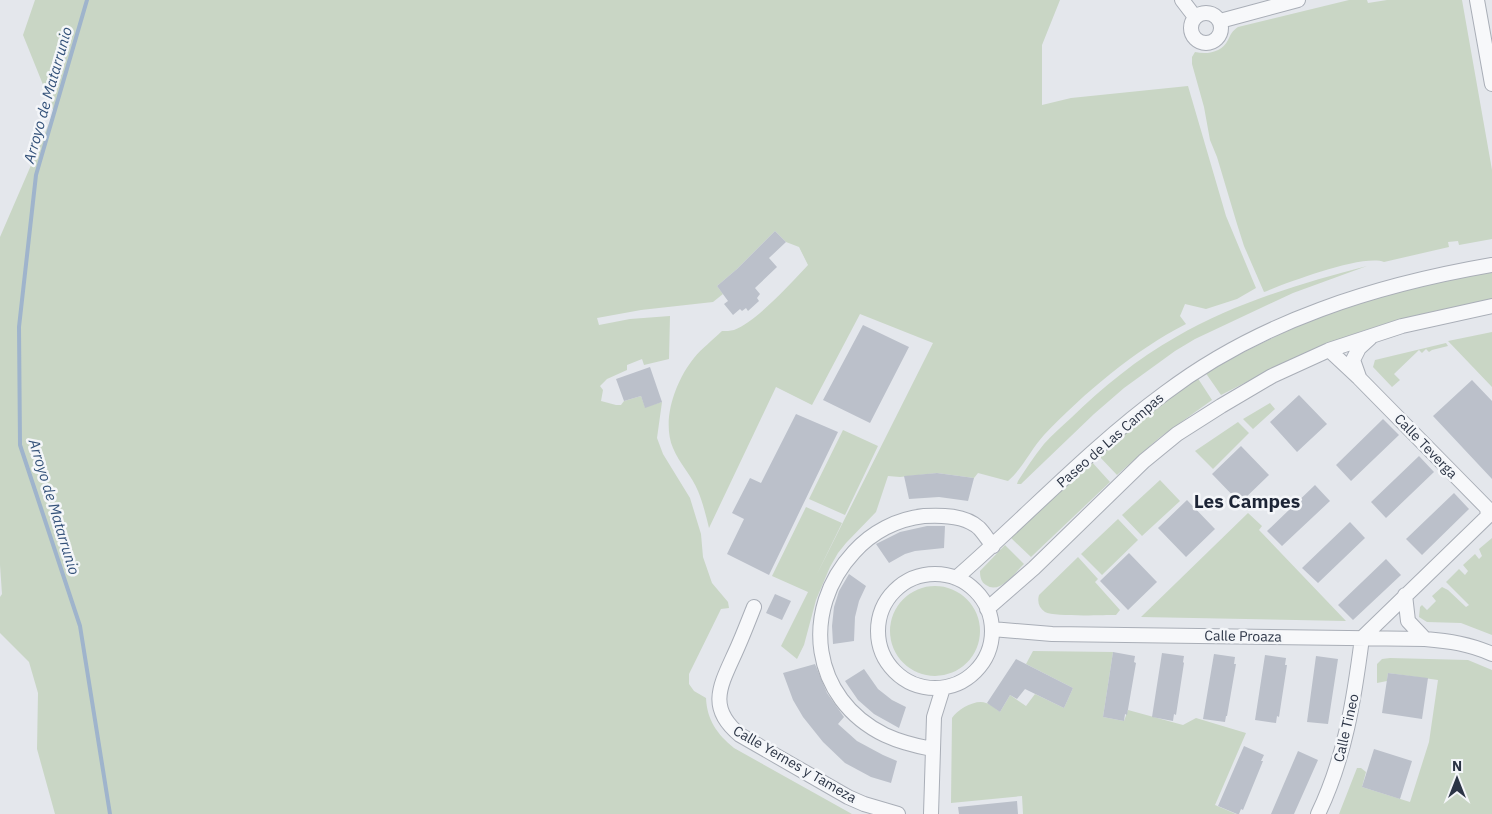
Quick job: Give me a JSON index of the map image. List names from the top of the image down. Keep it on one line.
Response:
{"streets":{"street":["Paseo de Las Campas","Calle Teverga","Calle Proaza","Calle Tineo","Calle Yernes y Tameza"]},"crossings":[["Paseo de Las Campas","Calle Proaza"],["Calle Proaza","Calle Tineo"]],"districts":["Les Campes"],"water":["Arroyo de Matarrunio"],"north":"top"}
